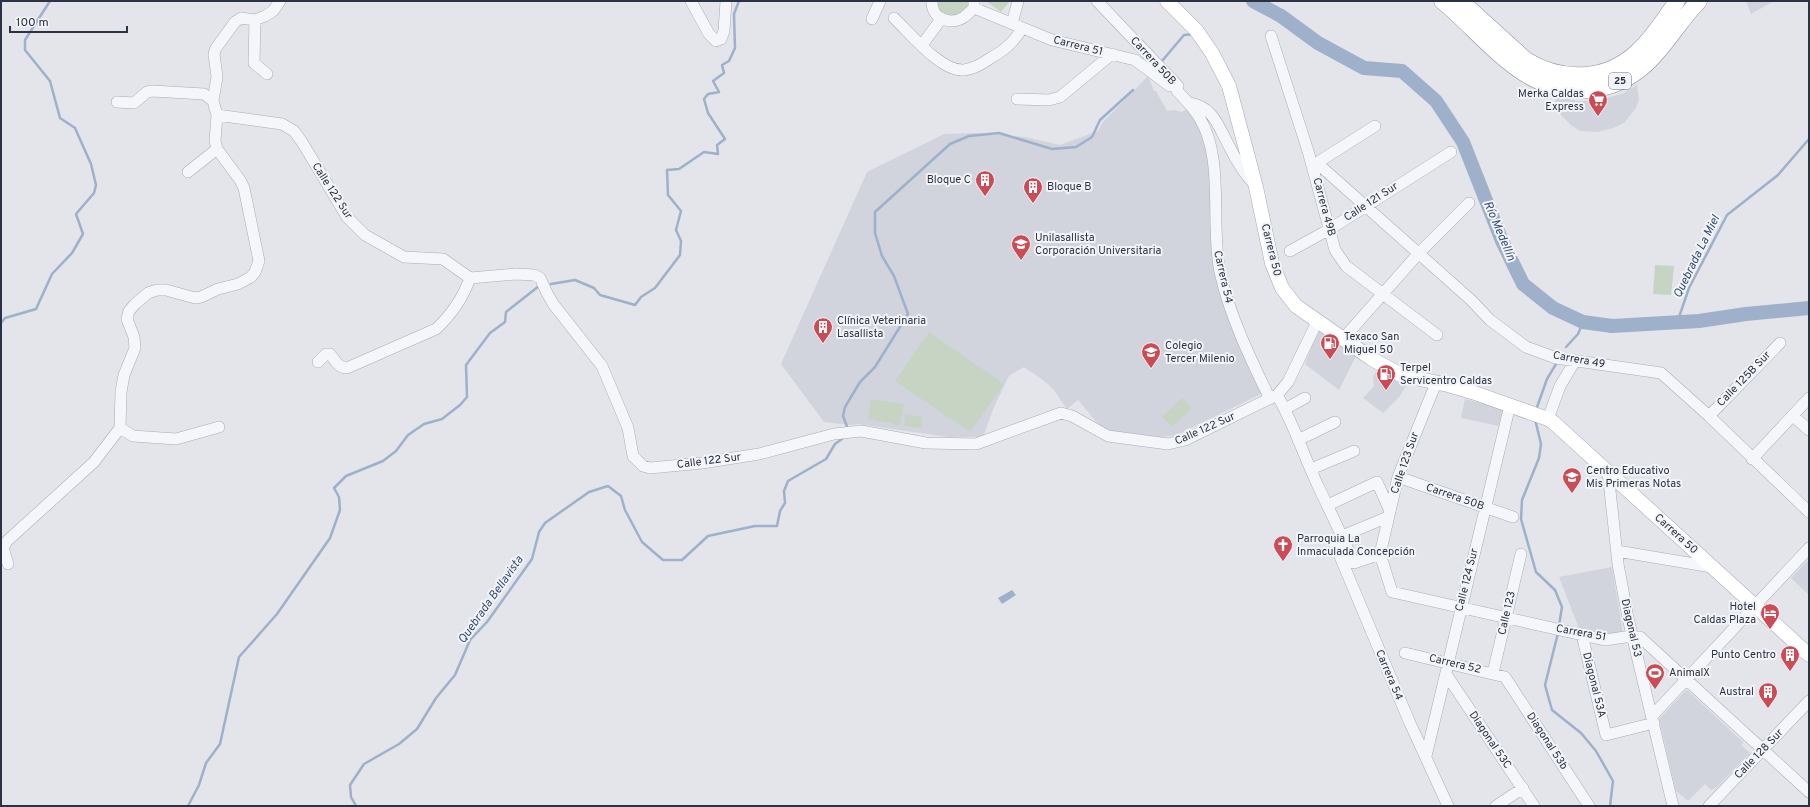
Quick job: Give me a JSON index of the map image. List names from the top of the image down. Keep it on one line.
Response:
{"streets":{"highway":["25"],"main road":["Carrera 50"],"street":["Carrera 51","Carrera 50B","Calle 122 Sur","Calle 121 Sur","Carrera 49B","Carrera 54","Carrera 49","Calle 125B Sur","Calle 123 Sur","Calle 124 Sur","Calle 123","Diagonal 53","Carrera 52","Diagonal 53A","Diagonal 53C","Diagonal 53b","Calle 128 Sur"]},"crossings":[["Carrera 51","Carrera 50B"],["Carrera 51","Calle 123 Sur"],["Carrera 51","Calle 124 Sur"],["Carrera 51","Calle 123"],["Carrera 51","Diagonal 53"],["Carrera 51","Diagonal 53A"],["Carrera 50B","Carrera 54"],["Carrera 50B","Calle 123 Sur"],["Carrera 50B","Calle 124 Sur"],["Calle 122 Sur","Carrera 50"],["Calle 122 Sur","Carrera 54"],["Calle 121 Sur","Carrera 49B"],["Calle 121 Sur","Carrera 49"],["Carrera 49B","Carrera 49"],["Carrera 50","Calle 123 Sur"],["Carrera 50","Calle 124 Sur"],["Carrera 50","Diagonal 53"],["Carrera 54","Calle 123 Sur"],["Carrera 54","Calle 124 Sur"],["Carrera 49","Calle 125B Sur"],["Calle 124 Sur","Carrera 52"],["Calle 124 Sur","Diagonal 53C"],["Calle 123","Carrera 52"],["Diagonal 53","Diagonal 53A"],["Carrera 52","Diagonal 53C"],["Carrera 52","Diagonal 53b"]],"water":["Río Medellín","Quebrada La Miel","Quebrada Bellavista"],"places":{"supermarket":["Merka Caldas Express"],"building":["Bloque C","Bloque B","Clínica Veterinaria Lasallista","Punto Centro","Austral"],"school or university":["Unilasallista Corporación Universitaria","Colegio Tercer Milenio","Centro Educativo Mis Primeras Notas"],"fuel station":["Texaco San Miguel 50","Terpel Servicentro Caldas"],"church":["Parroquia La Inmaculada Concepción"],"hotel":["Hotel Caldas Plaza"],"sports":["AnimalX"]},"scale_bar":"100 m"}
